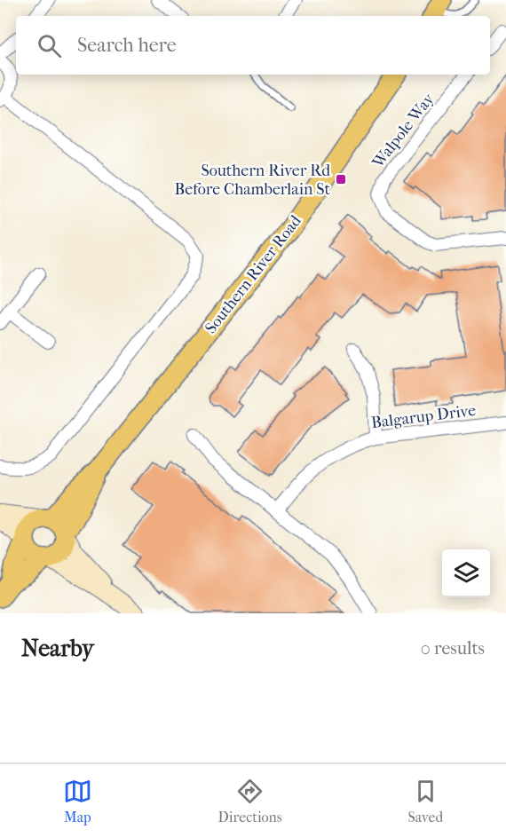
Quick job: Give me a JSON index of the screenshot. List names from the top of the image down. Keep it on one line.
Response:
{"streets":{"main road":["Southern River Road"],"street":["Walpole Way","Balgarup Drive"]},"places":{"transit":["Southern River Rd Before Chamberlain St"]},"page":{"search":"Search here","heading":["Nearby","0 results"],"nav":["Map","Directions","Saved"]}}
